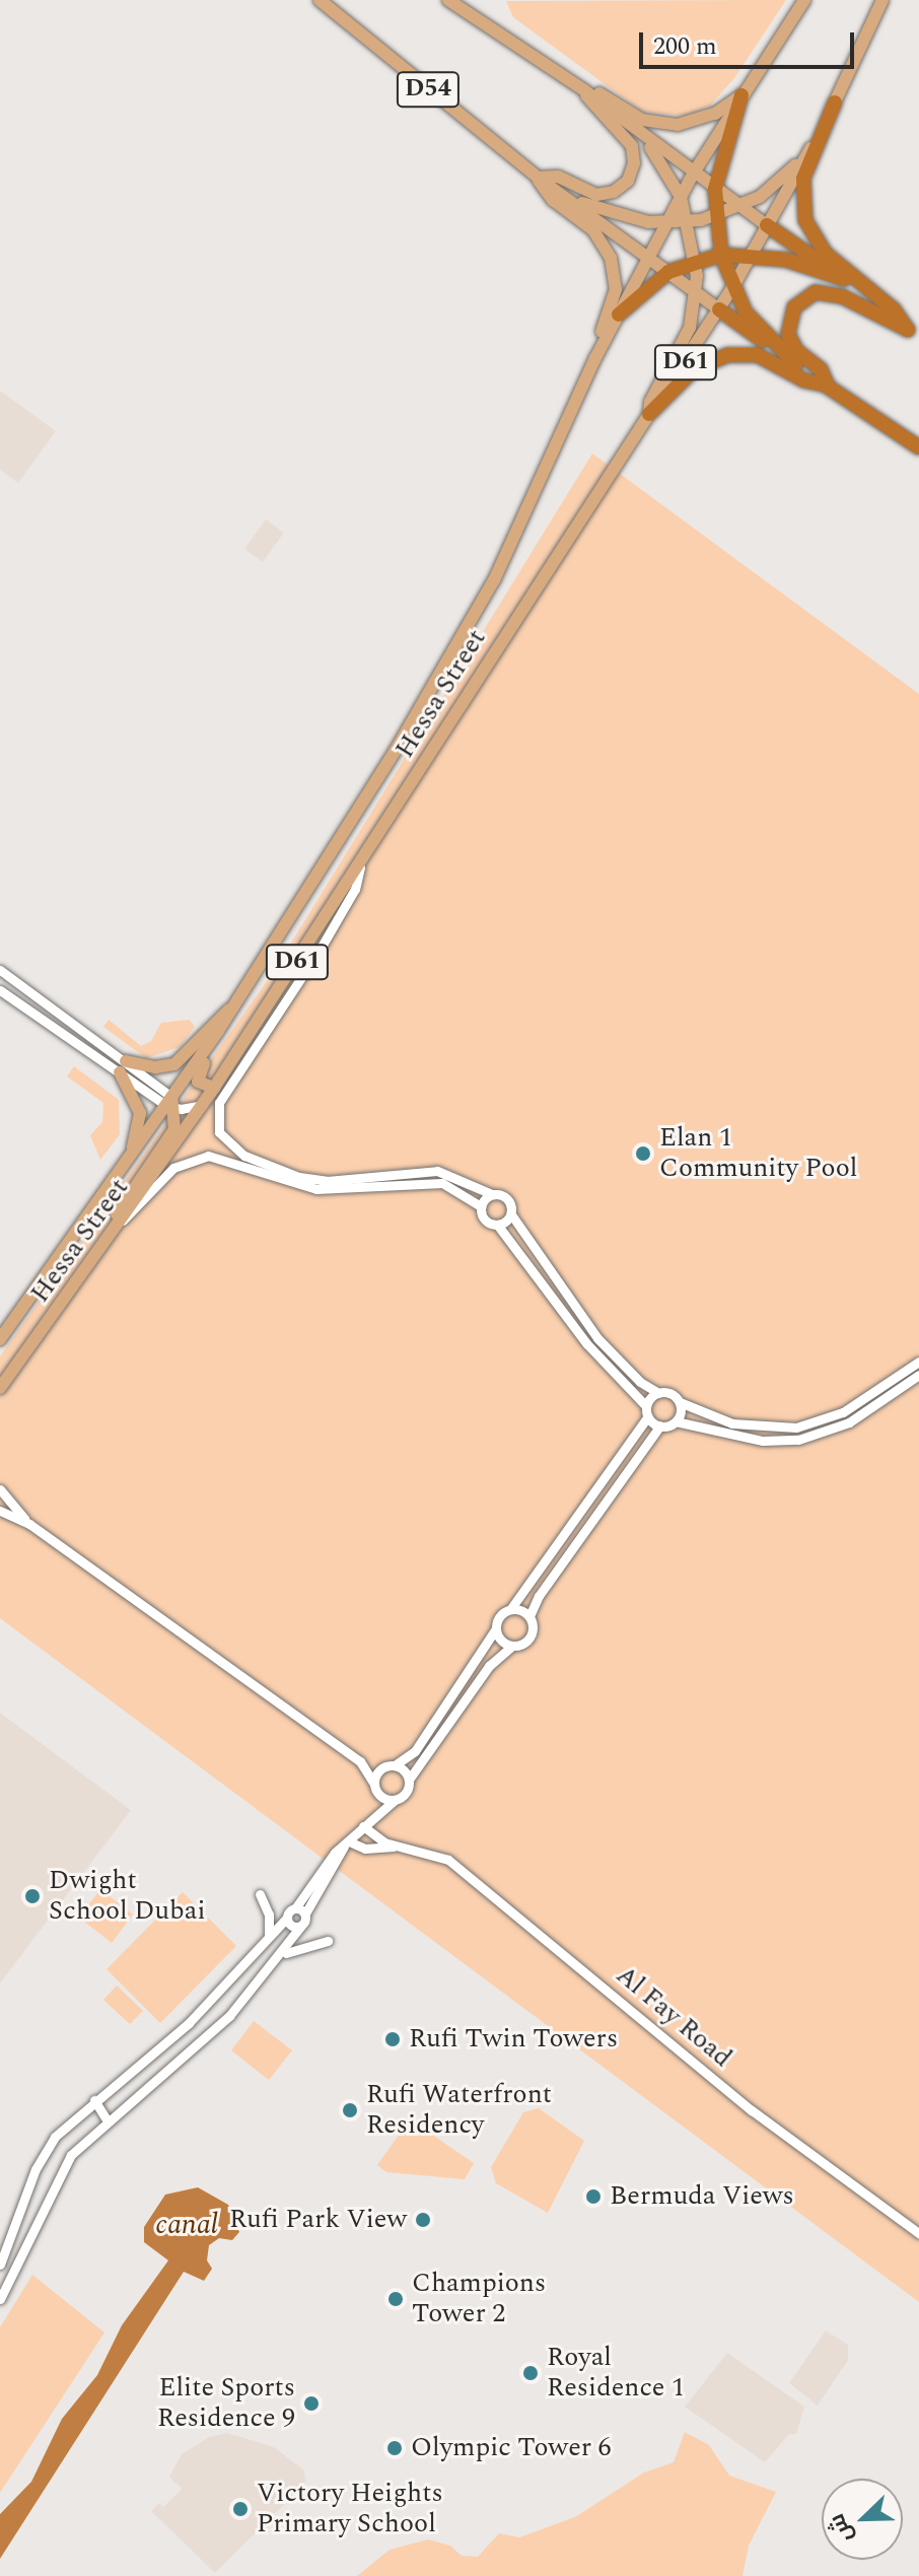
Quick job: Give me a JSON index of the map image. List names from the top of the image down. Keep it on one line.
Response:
{"streets":{"highway":["D54"],"main road":["D61","Hessa Street"],"street":["Al Fay Road"]},"crossings":[["D54","Hessa Street"]],"water":["canal"],"places":["Elan 1 Community Pool","Dwight School Dubai","Rufi Twin Towers","Rufi Waterfront Residency","Bermuda Views","Rufi Park View","Champions Tower 2","Royal Residence 1","Elite Sports Residence 9","Olympic Tower 6","Victory Heights Primary School"],"scale_bar":"200 m","north":"bottom left"}
